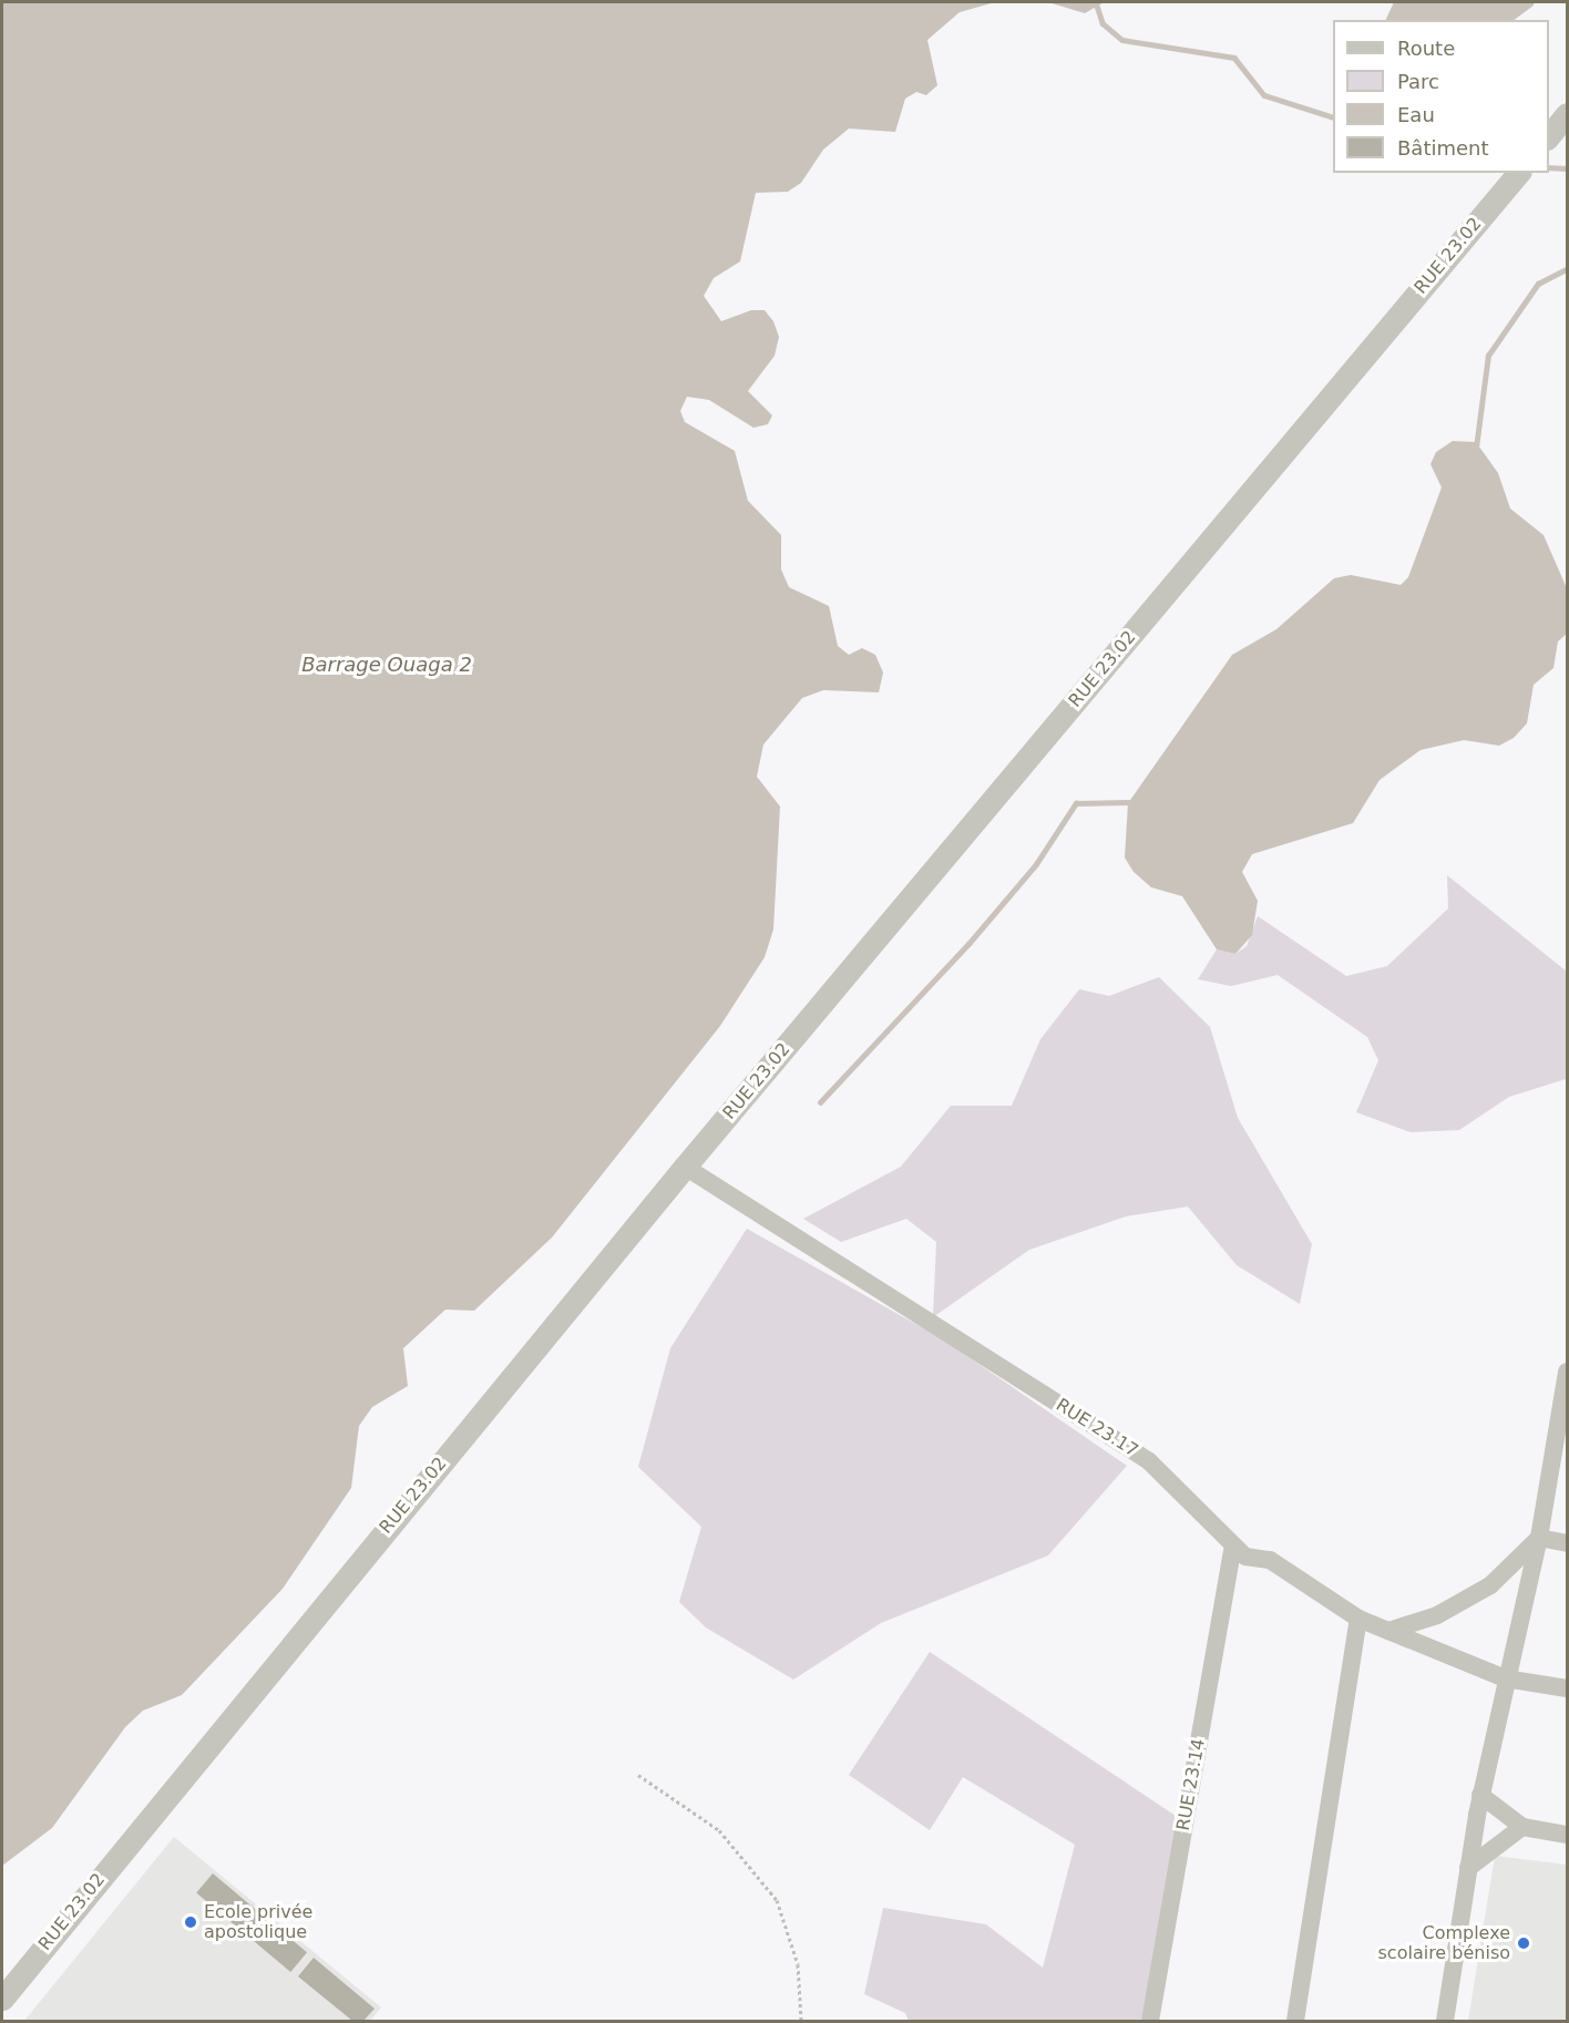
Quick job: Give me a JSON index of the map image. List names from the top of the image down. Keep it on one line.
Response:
{"streets":{"street":["RUE 23.02","RUE 23.17","RUE 23.14"]},"crossings":[["RUE 23.02","RUE 23.17"],["RUE 23.17","RUE 23.14"]],"water":["Barrage Ouaga 2"],"places":["Ecole privée apostolique","Complexe scolaire béniso"],"legend":["Route","Parc","Eau","Bâtiment"]}
